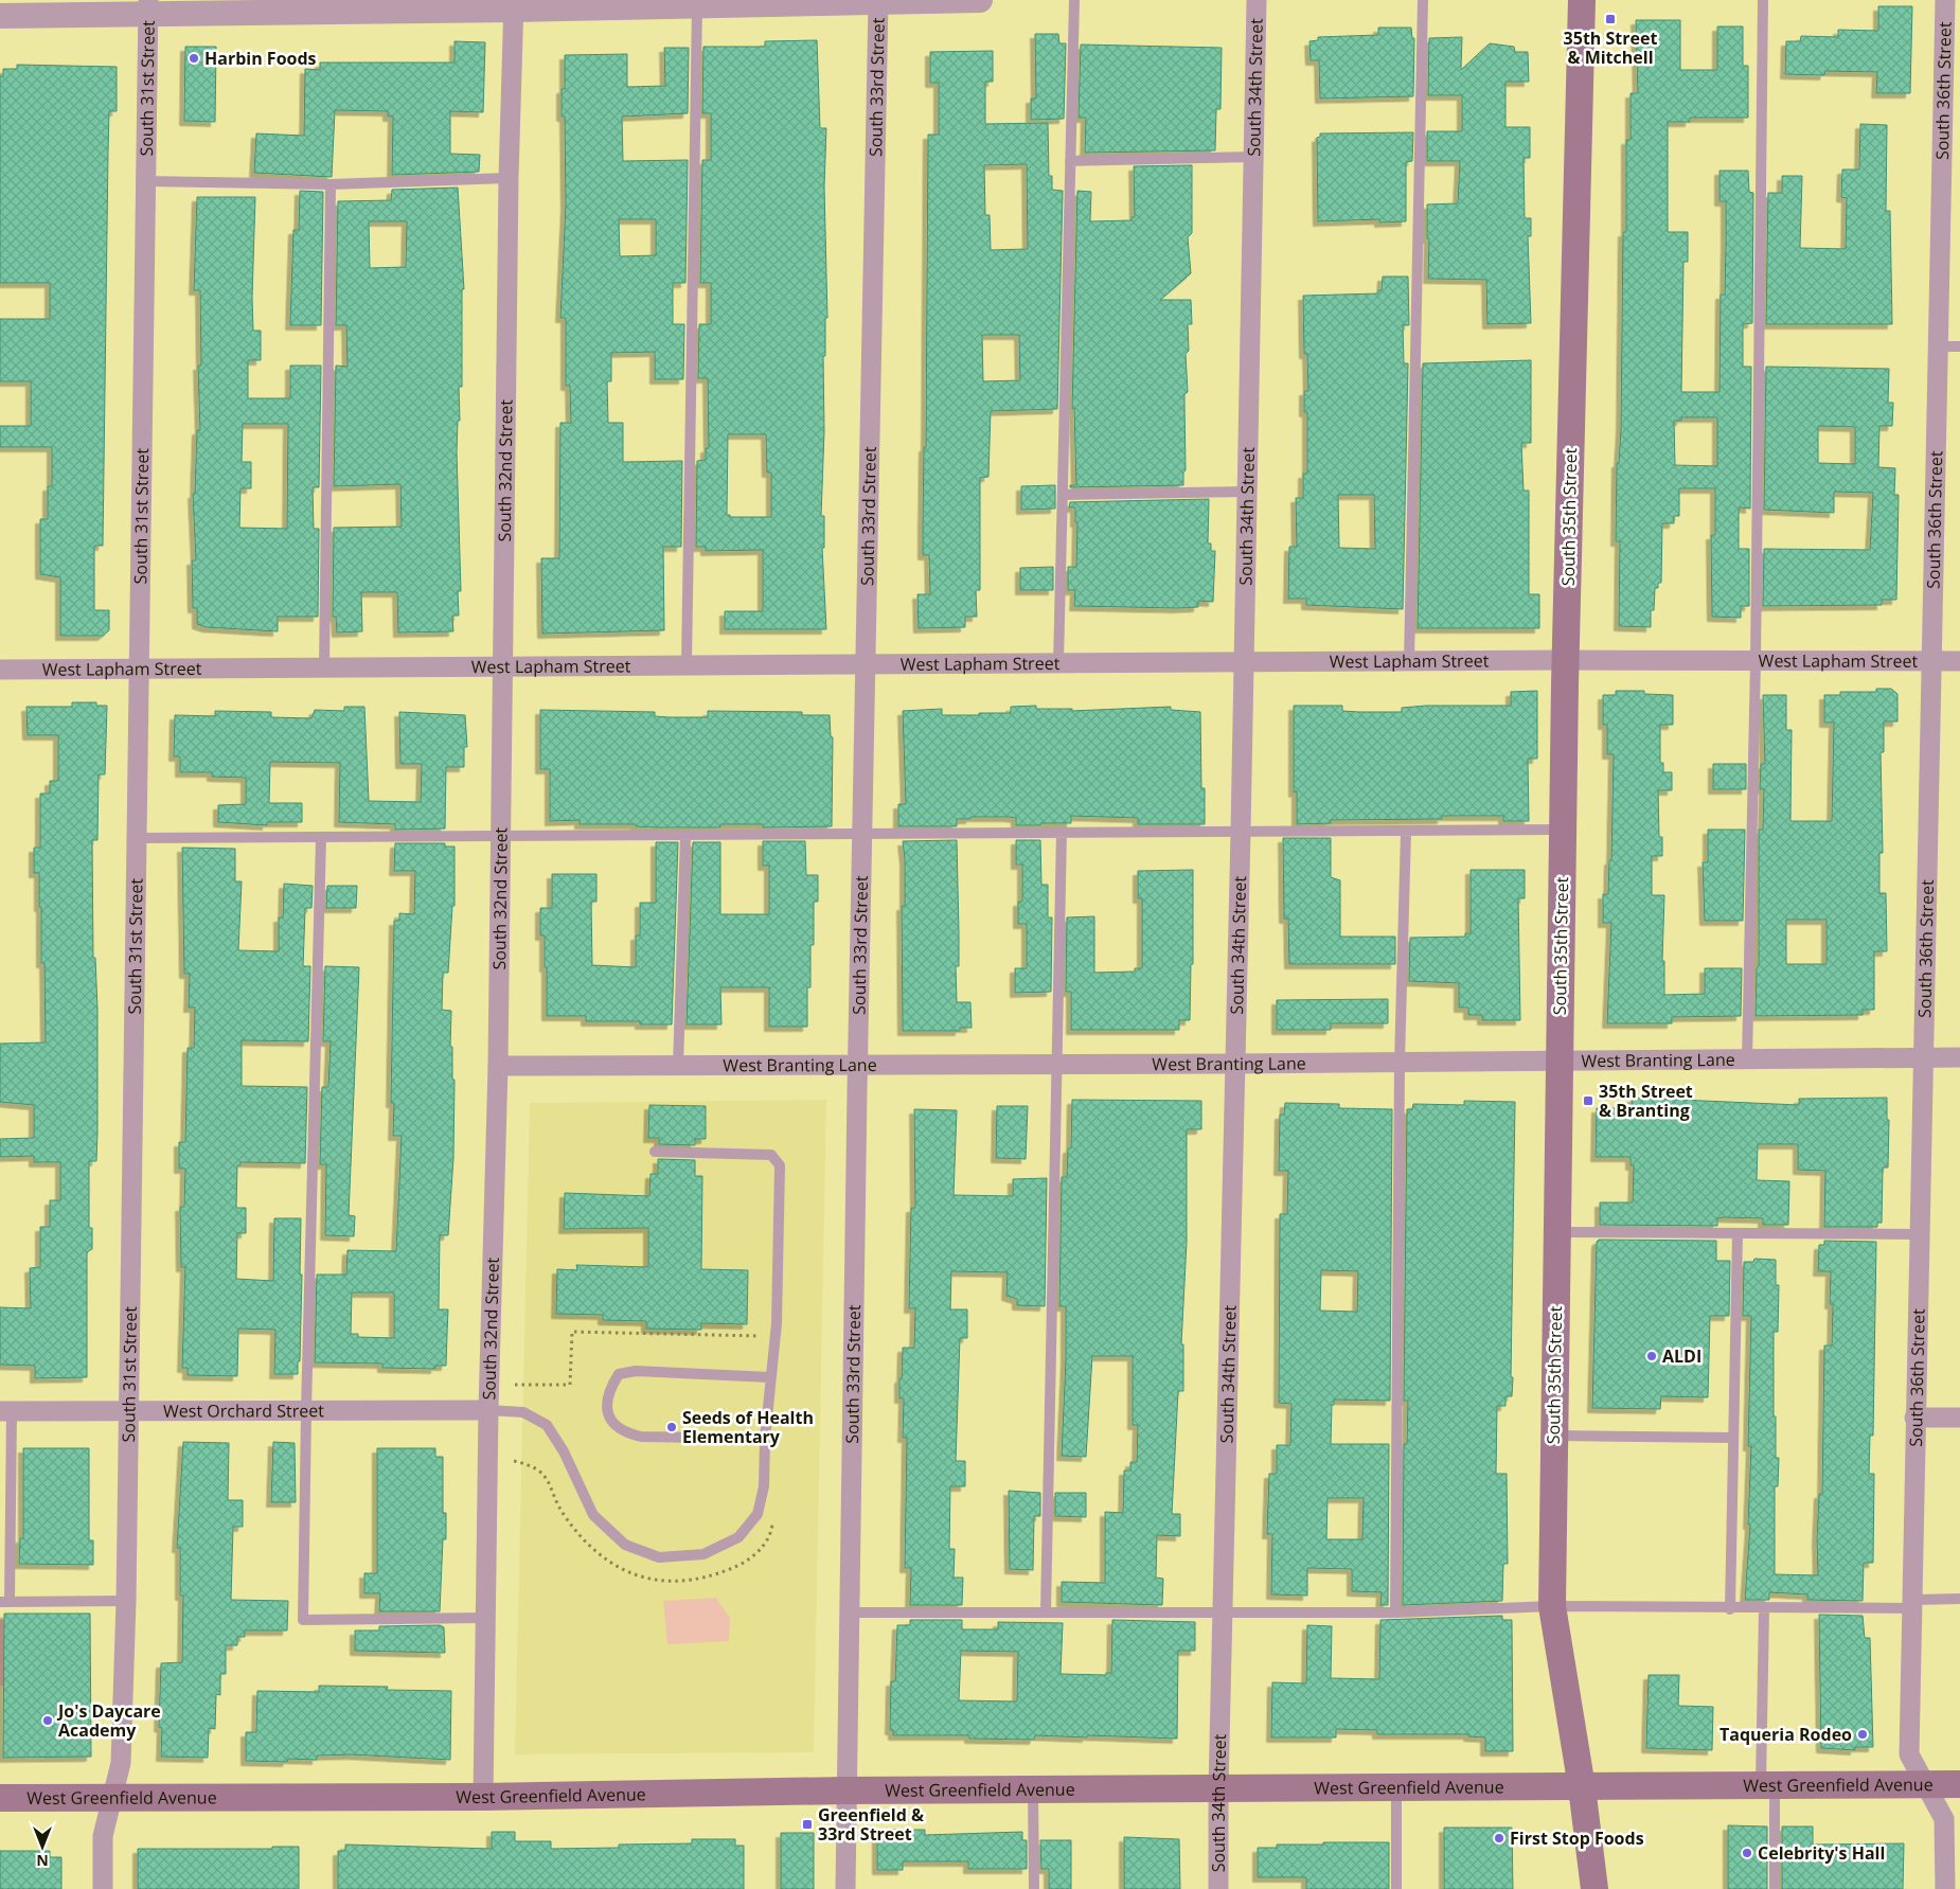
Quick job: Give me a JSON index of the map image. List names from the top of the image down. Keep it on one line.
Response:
{"streets":{"main road":["South 35th Street","West Greenfield Avenue"],"street":["South 33rd Street","South 34th Street","South 31st Street","South 36th Street","South 32nd Street","West Lapham Street","West Branting Lane","West Orchard Street"]},"crossings":[["South 33rd Street","West Lapham Street"],["South 33rd Street","West Branting Lane"],["South 33rd Street","West Greenfield Avenue"],["South 34th Street","West Lapham Street"],["South 34th Street","West Branting Lane"],["South 34th Street","West Greenfield Avenue"],["South 31st Street","West Lapham Street"],["South 31st Street","West Orchard Street"],["South 31st Street","West Greenfield Avenue"],["South 36th Street","West Lapham Street"],["South 36th Street","West Branting Lane"],["South 36th Street","West Greenfield Avenue"],["South 32nd Street","West Lapham Street"],["South 32nd Street","West Branting Lane"],["South 32nd Street","West Orchard Street"],["South 32nd Street","West Greenfield Avenue"],["South 35th Street","West Lapham Street"],["South 35th Street","West Branting Lane"],["South 35th Street","West Greenfield Avenue"]],"places":{"transit":["35th Street & Mitchell","35th Street & Branting","Greenfield & 33rd Street"],"other":["Harbin Foods","ALDI","Seeds of Health Elementary","Jo's Daycare Academy","Taqueria Rodeo","First Stop Foods","Celebrity's Hall"]},"north":"bottom"}
